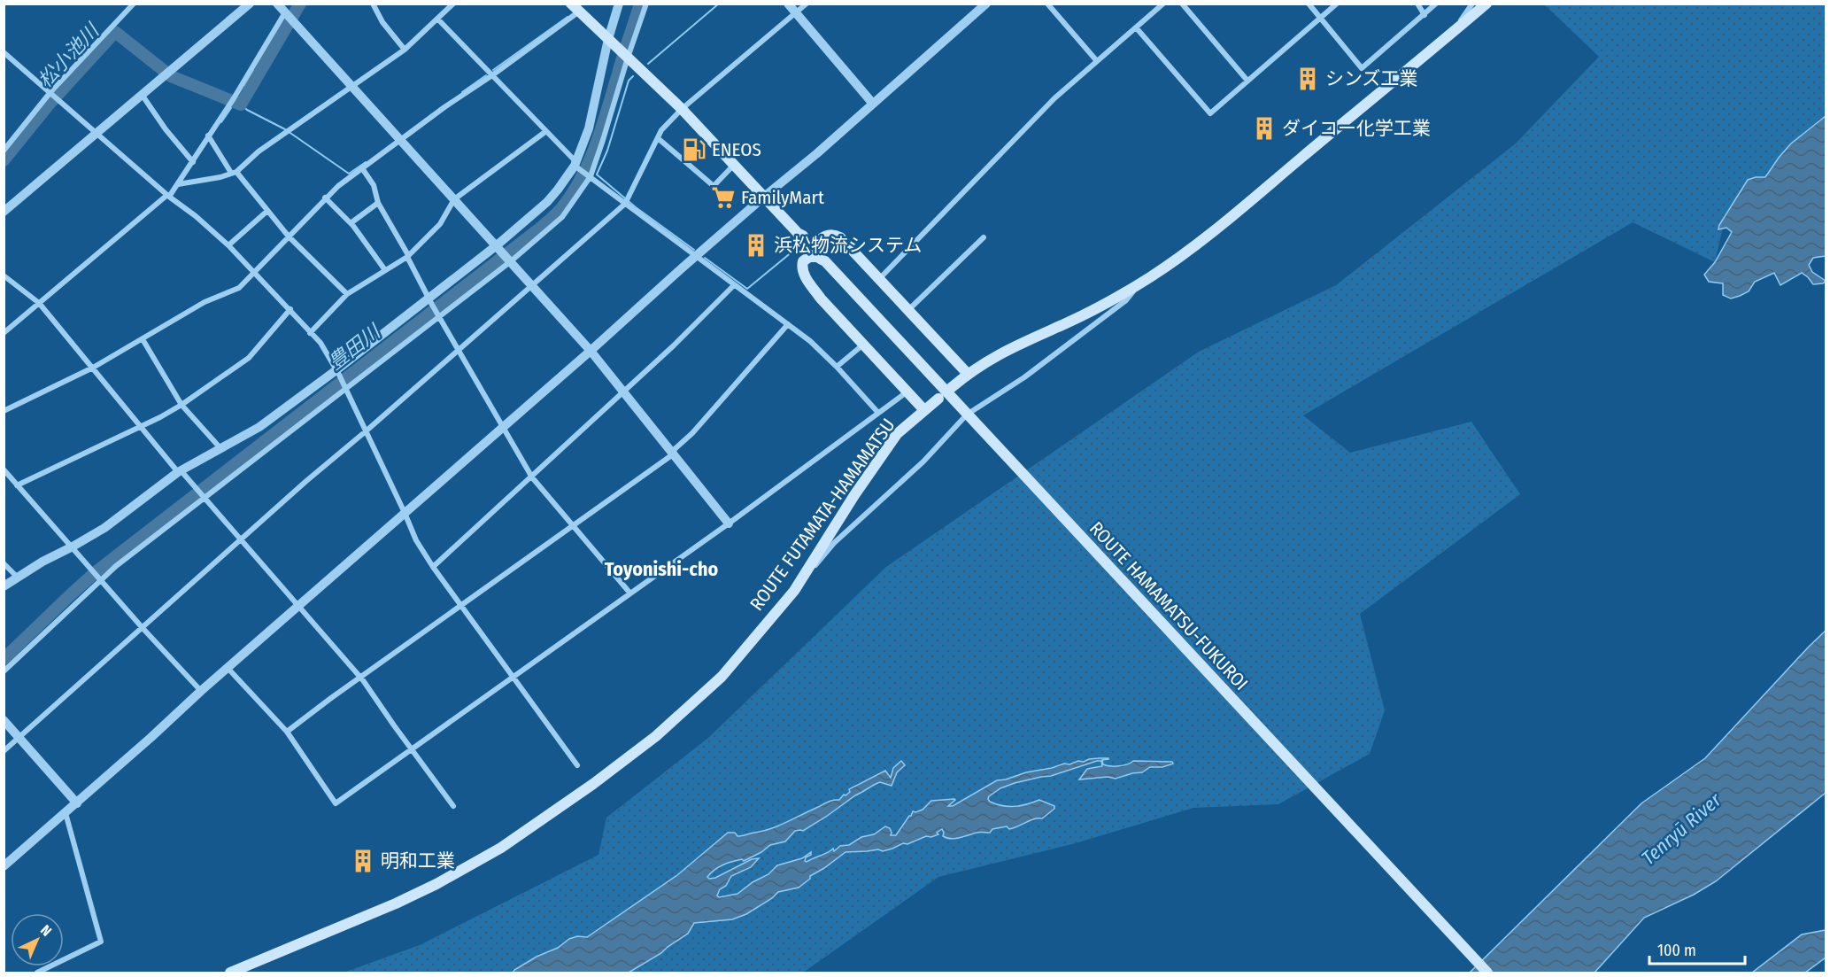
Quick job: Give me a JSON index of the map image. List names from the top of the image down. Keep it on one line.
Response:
{"streets":{"main road":["ROUTE FUTAMATA-HAMAMATSU","ROUTE HAMAMATSU-FUKUROI"]},"districts":["Toyonishi-cho"],"water":["松小池川","豊田川","Tenryū River"],"places":{"building":["シンズ工業","ダイコー化学工業","浜松物流システム","明和工業"],"fuel station":["ENEOS"],"supermarket":["FamilyMart"]},"scale_bar":"100 m","north":"top right"}
